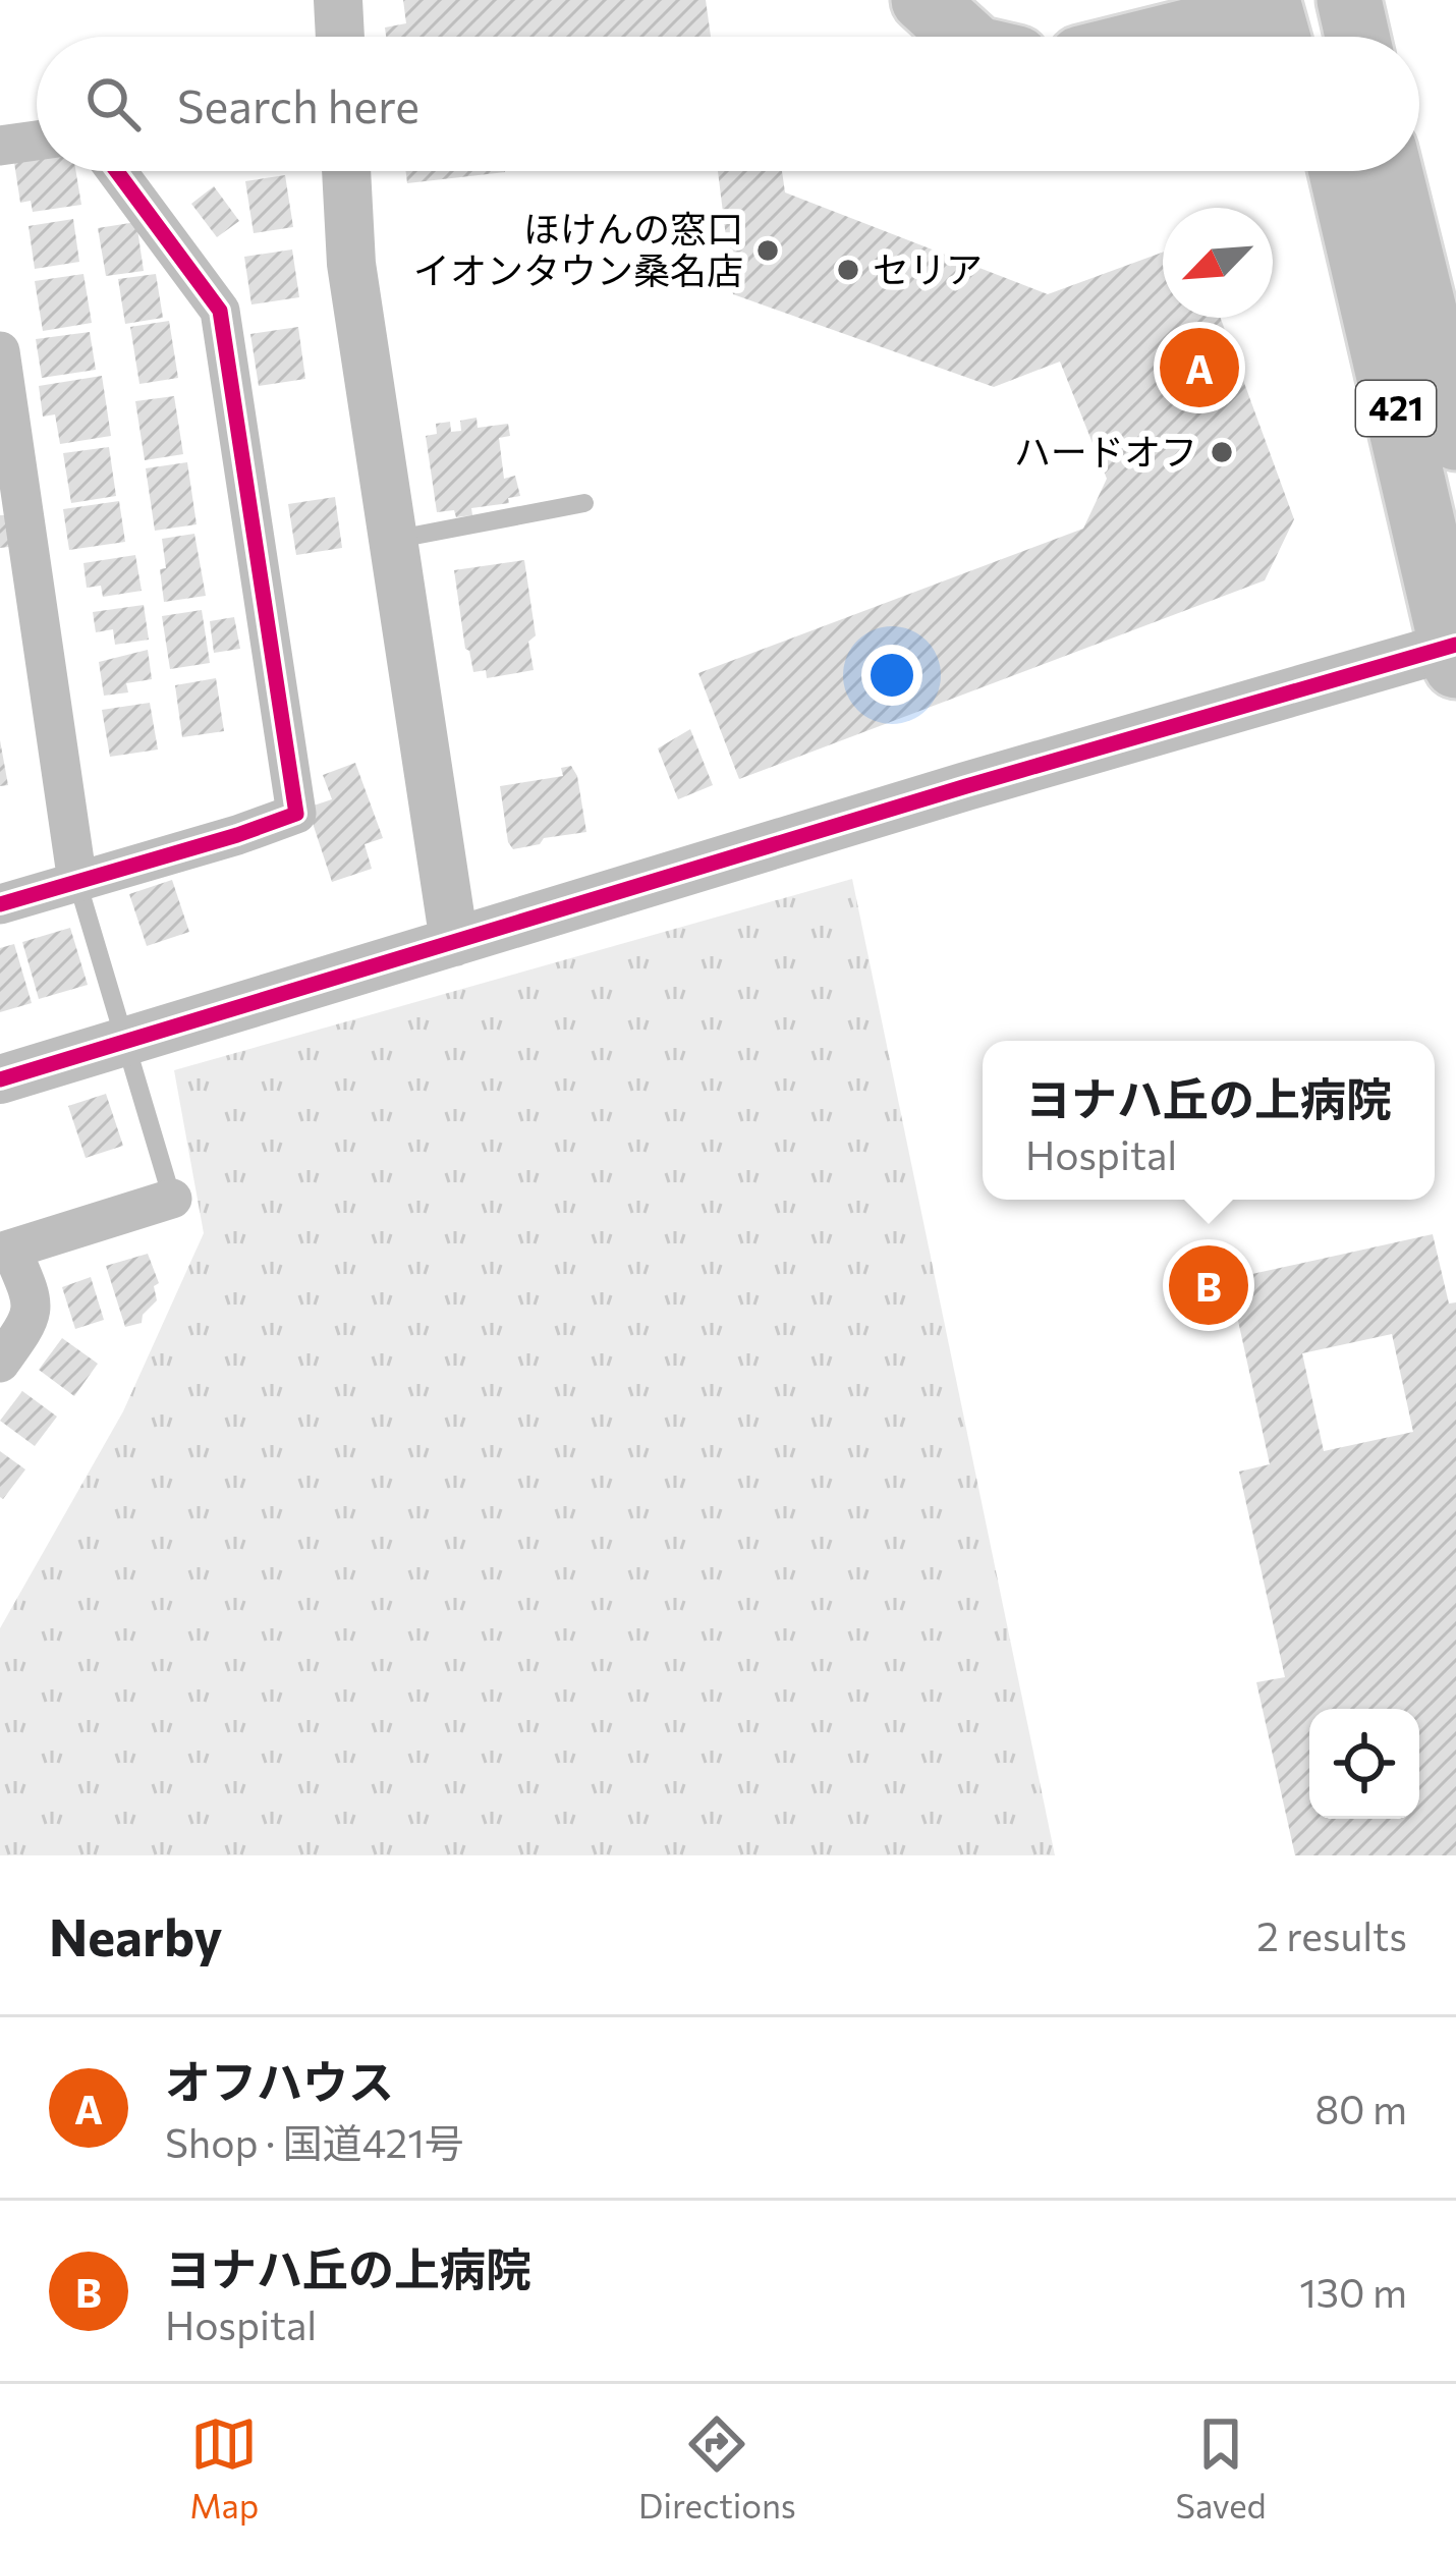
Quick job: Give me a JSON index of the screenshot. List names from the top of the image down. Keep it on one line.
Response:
{"streets":{"highway":["421"]},"places":["ほけんの窓口 イオンタウン桑名店","セリア","ハードオフ"],"north":"bottom left","page":{"search":"Search here","pins":["A","B"],"popup":["ヨナハ丘の上病院","Hospital"],"heading":["Nearby","2 results"],"list":[{"mark":"A","name":"オフハウス","note":"Shop · 国道421号","value":"80 m"},{"mark":"B","name":"ヨナハ丘の上病院","note":"Hospital","value":"130 m"}],"nav":["Map","Directions","Saved"]}}
